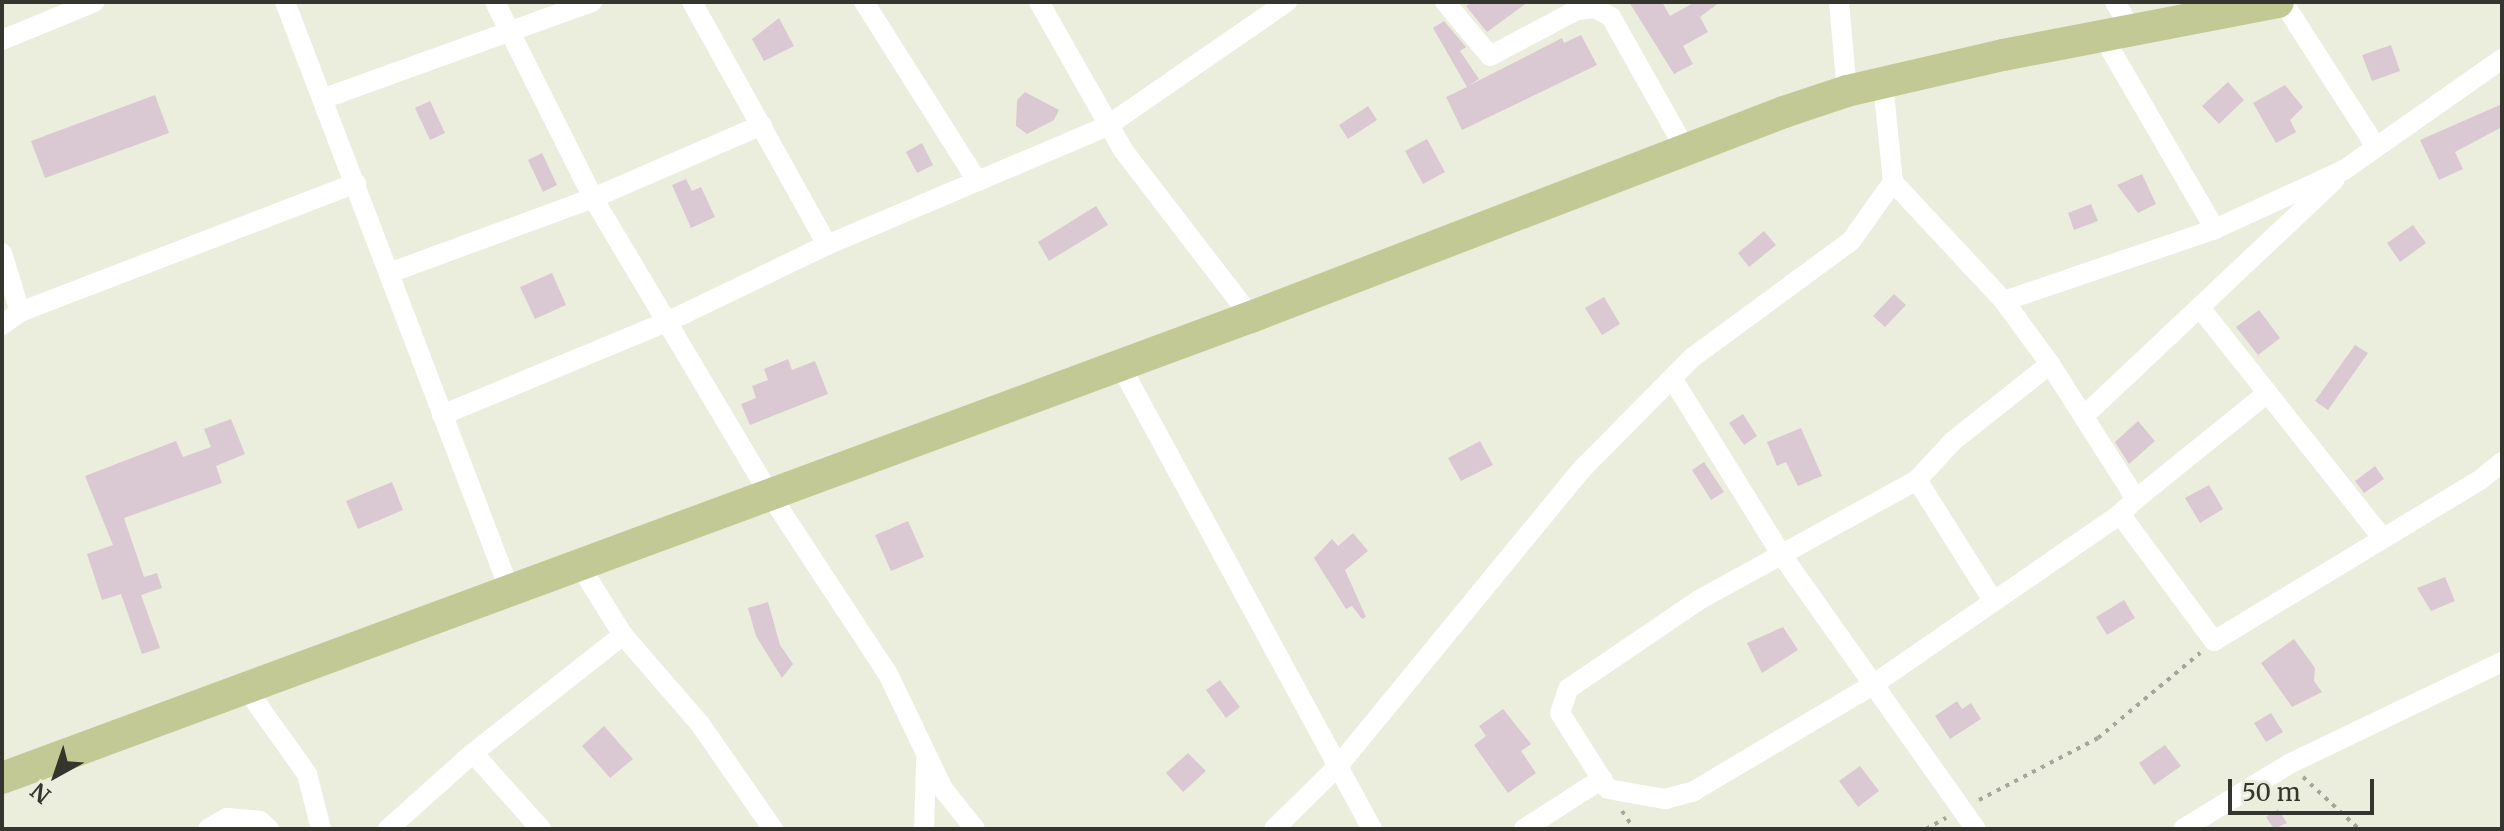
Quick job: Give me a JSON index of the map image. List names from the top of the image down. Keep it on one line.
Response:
{"scale_bar":"50 m","north":"bottom left"}
